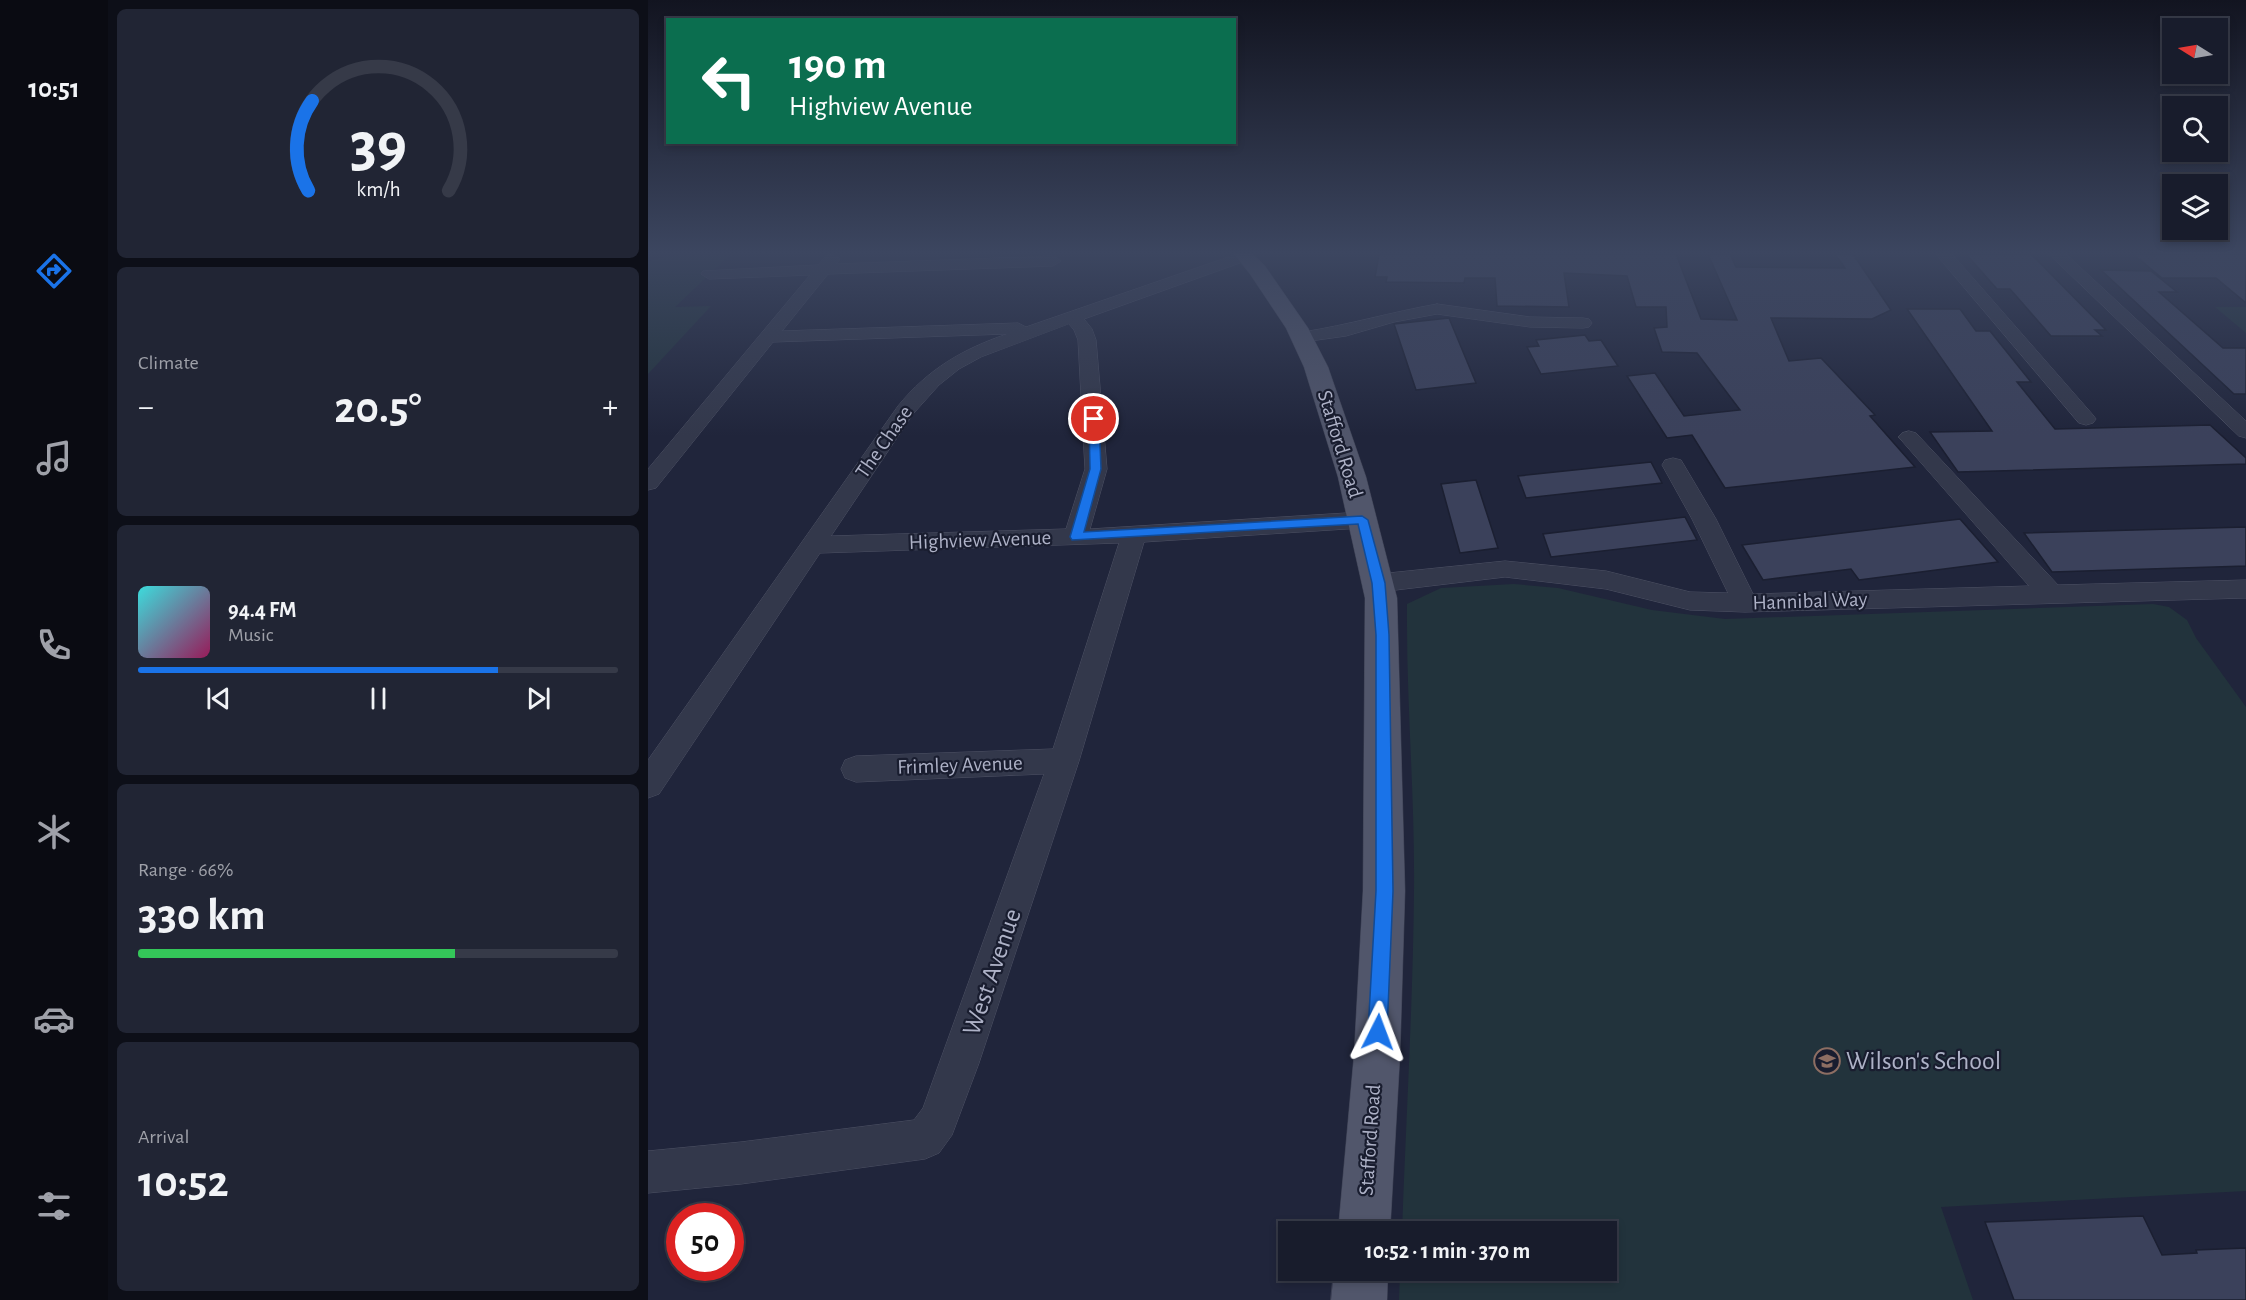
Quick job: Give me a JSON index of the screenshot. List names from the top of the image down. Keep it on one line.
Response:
{"streets":{"main road":["Stafford Road"],"street":["The Chase","Highview Avenue","Hannibal Way","Frimley Avenue","West Avenue"]},"crossings":[["The Chase","Highview Avenue"],["Stafford Road","Highview Avenue"],["Stafford Road","Hannibal Way"],["Highview Avenue","West Avenue"],["Frimley Avenue","West Avenue"]],"places":{"school or university":["Wilson's School"]},"north":"left","page":{"tabs":"10:51","turn":["190 m","Highview Avenue"],"tile":["Climate",["Range · 66%","330 km"],["Arrival","10:52"]],"heat":["−","20.5°","+"],"song":["94.4 FM","Music"],"limit":"50","trip":"10:52 · 1 min · 370 m","gauge":["39","km/h"]}}
